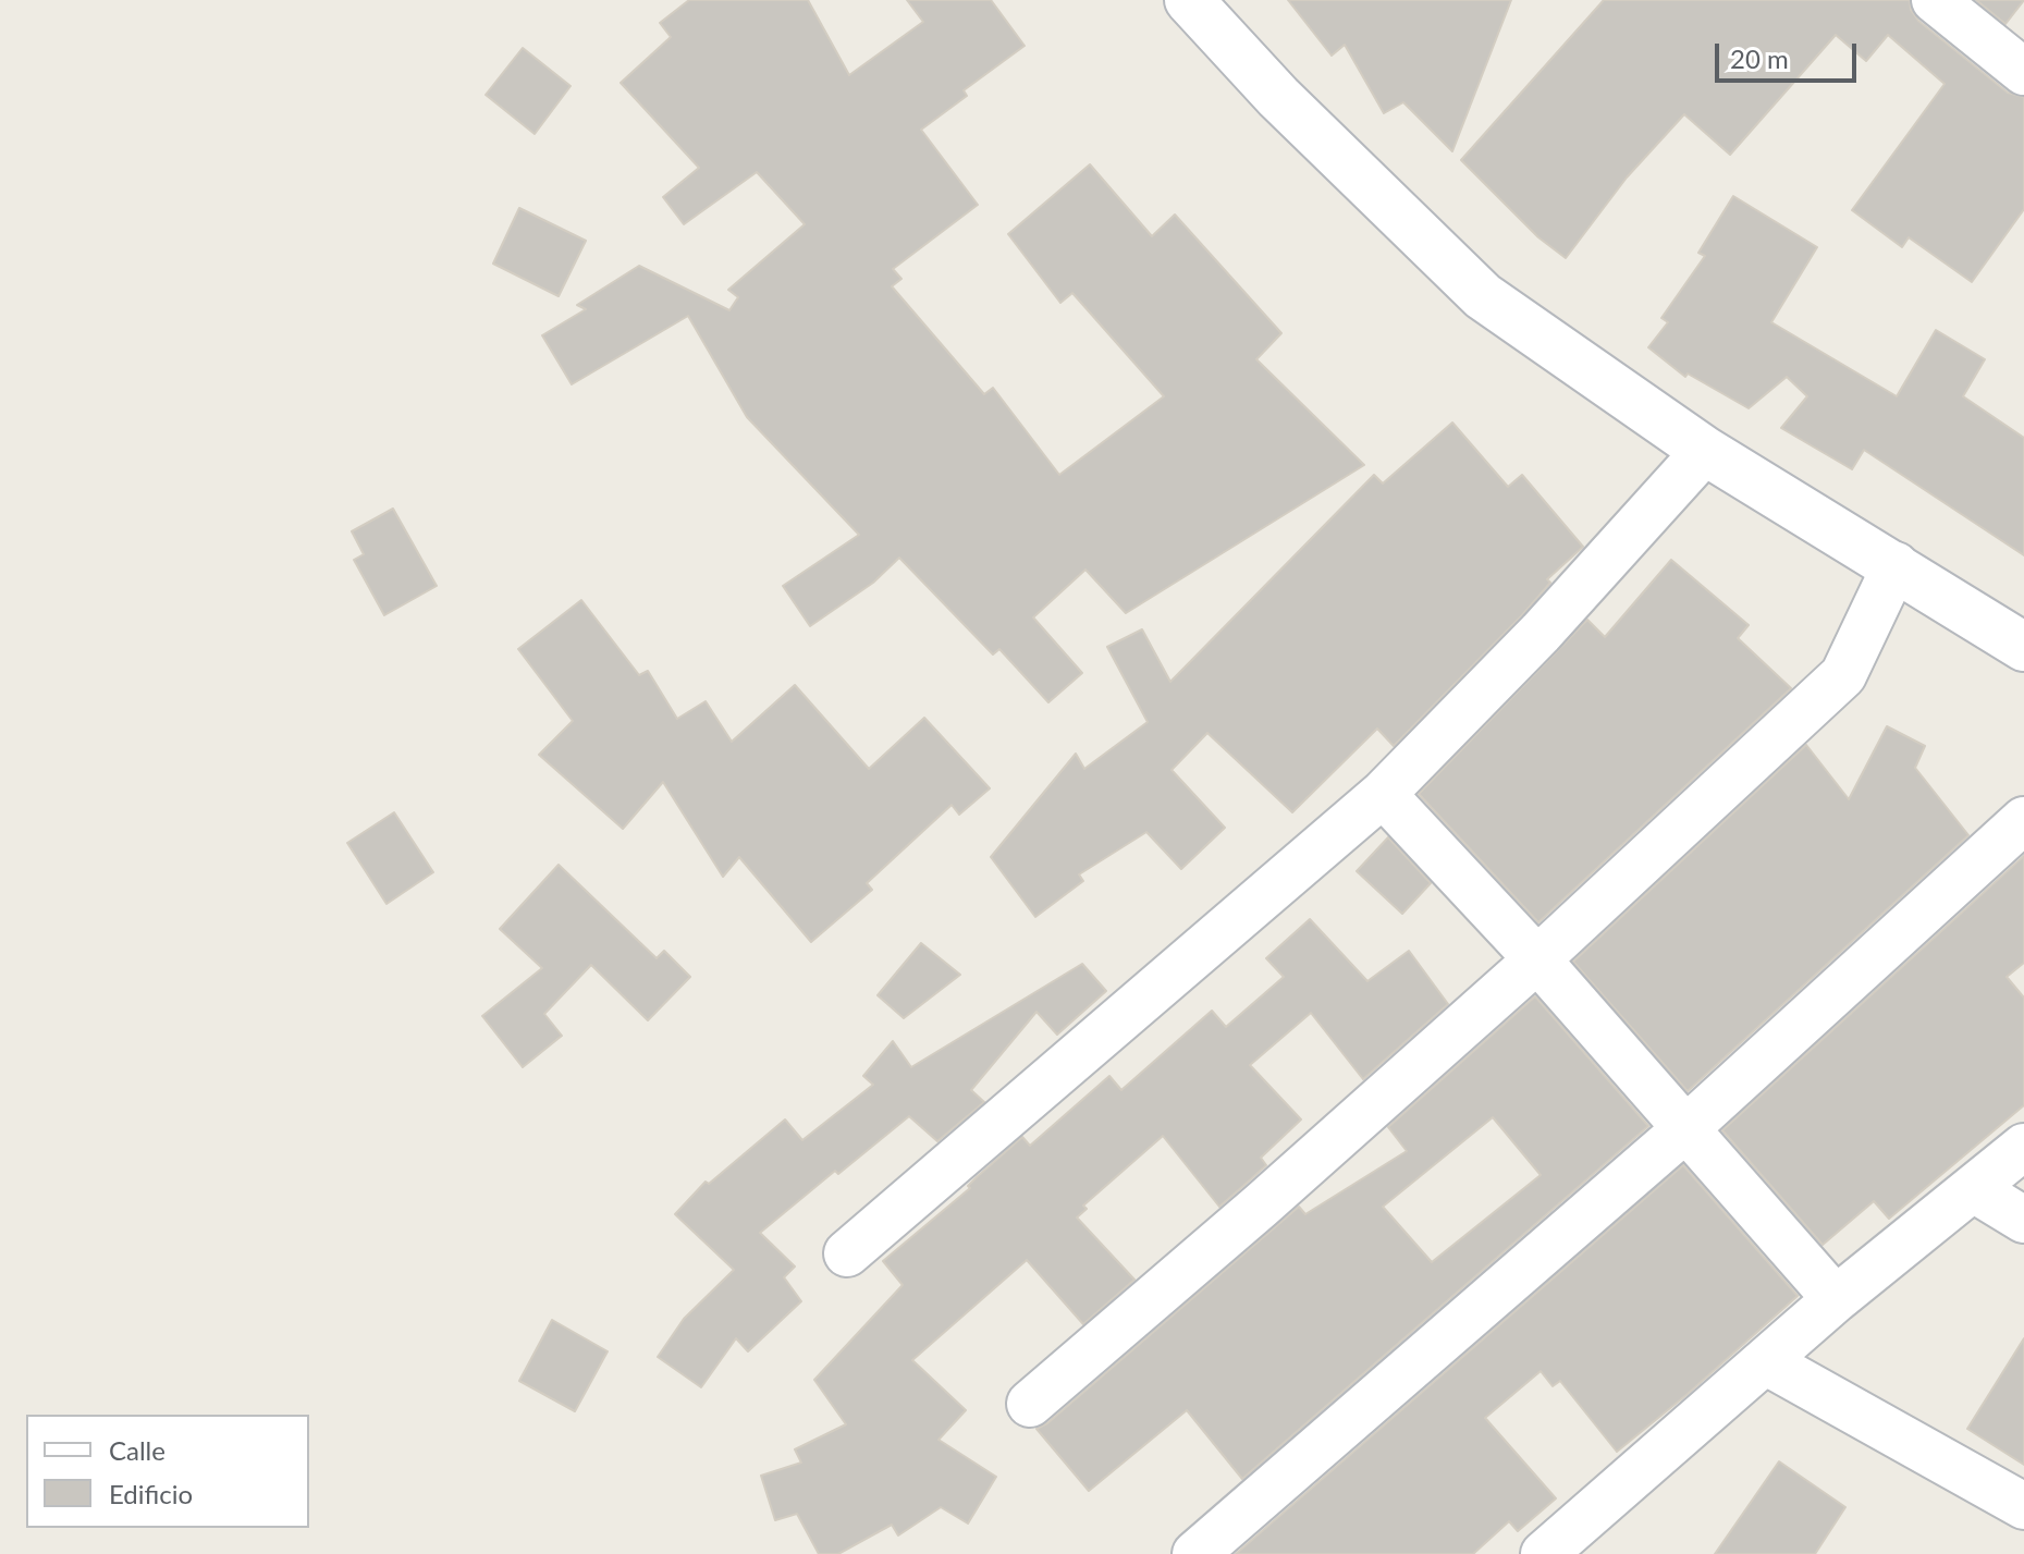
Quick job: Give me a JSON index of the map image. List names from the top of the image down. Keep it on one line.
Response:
{"legend":["Calle","Edificio"],"scale_bar":"20 m"}
